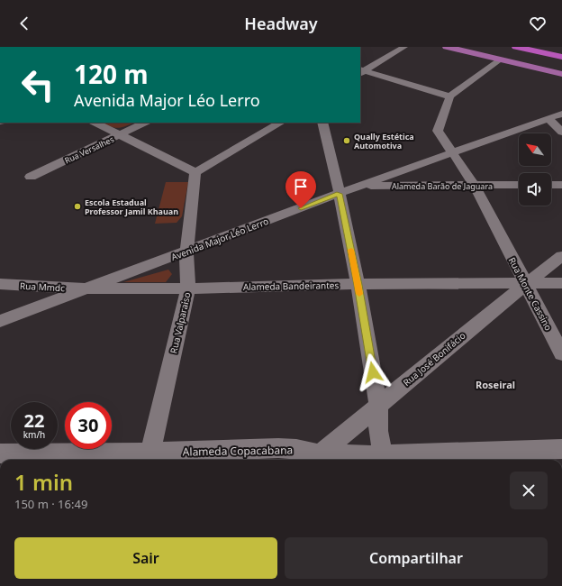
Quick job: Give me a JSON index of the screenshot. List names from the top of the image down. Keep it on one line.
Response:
{"streets":{"street":["Rua Versalhes","Alameda Barão de Jaguara","Avenida Major Léo Lerro","Alameda Bandeirantes","Rua Mmdc","Rua Monte Cassino","Rua Valparaiso","Rua José Bonifácio","Alameda Copacabana"]},"crossings":[["Alameda Barão de Jaguara","Avenida Major Léo Lerro"],["Alameda Barão de Jaguara","Rua Monte Cassino"],["Avenida Major Léo Lerro","Alameda Bandeirantes"],["Avenida Major Léo Lerro","Rua Mmdc"],["Avenida Major Léo Lerro","Rua Monte Cassino"],["Avenida Major Léo Lerro","Rua Valparaiso"],["Alameda Bandeirantes","Rua Mmdc"],["Alameda Bandeirantes","Rua Monte Cassino"],["Alameda Bandeirantes","Rua Valparaiso"],["Alameda Bandeirantes","Rua José Bonifácio"],["Rua Monte Cassino","Rua José Bonifácio"],["Rua Valparaiso","Alameda Copacabana"],["Rua José Bonifácio","Alameda Copacabana"]],"districts":["Roseiral"],"places":["Qually Estética Automotiva","Escola Estadual Professor Jamil Khauan"],"north":"top left","page":{"header":"Headway","turn":["120 m","Avenida Major Léo Lerro"],"speed":"22 km/h","limit":"30","heading":["1 min","150 m · 16:49"],"buttons":["Sair","Compartilhar"]}}
